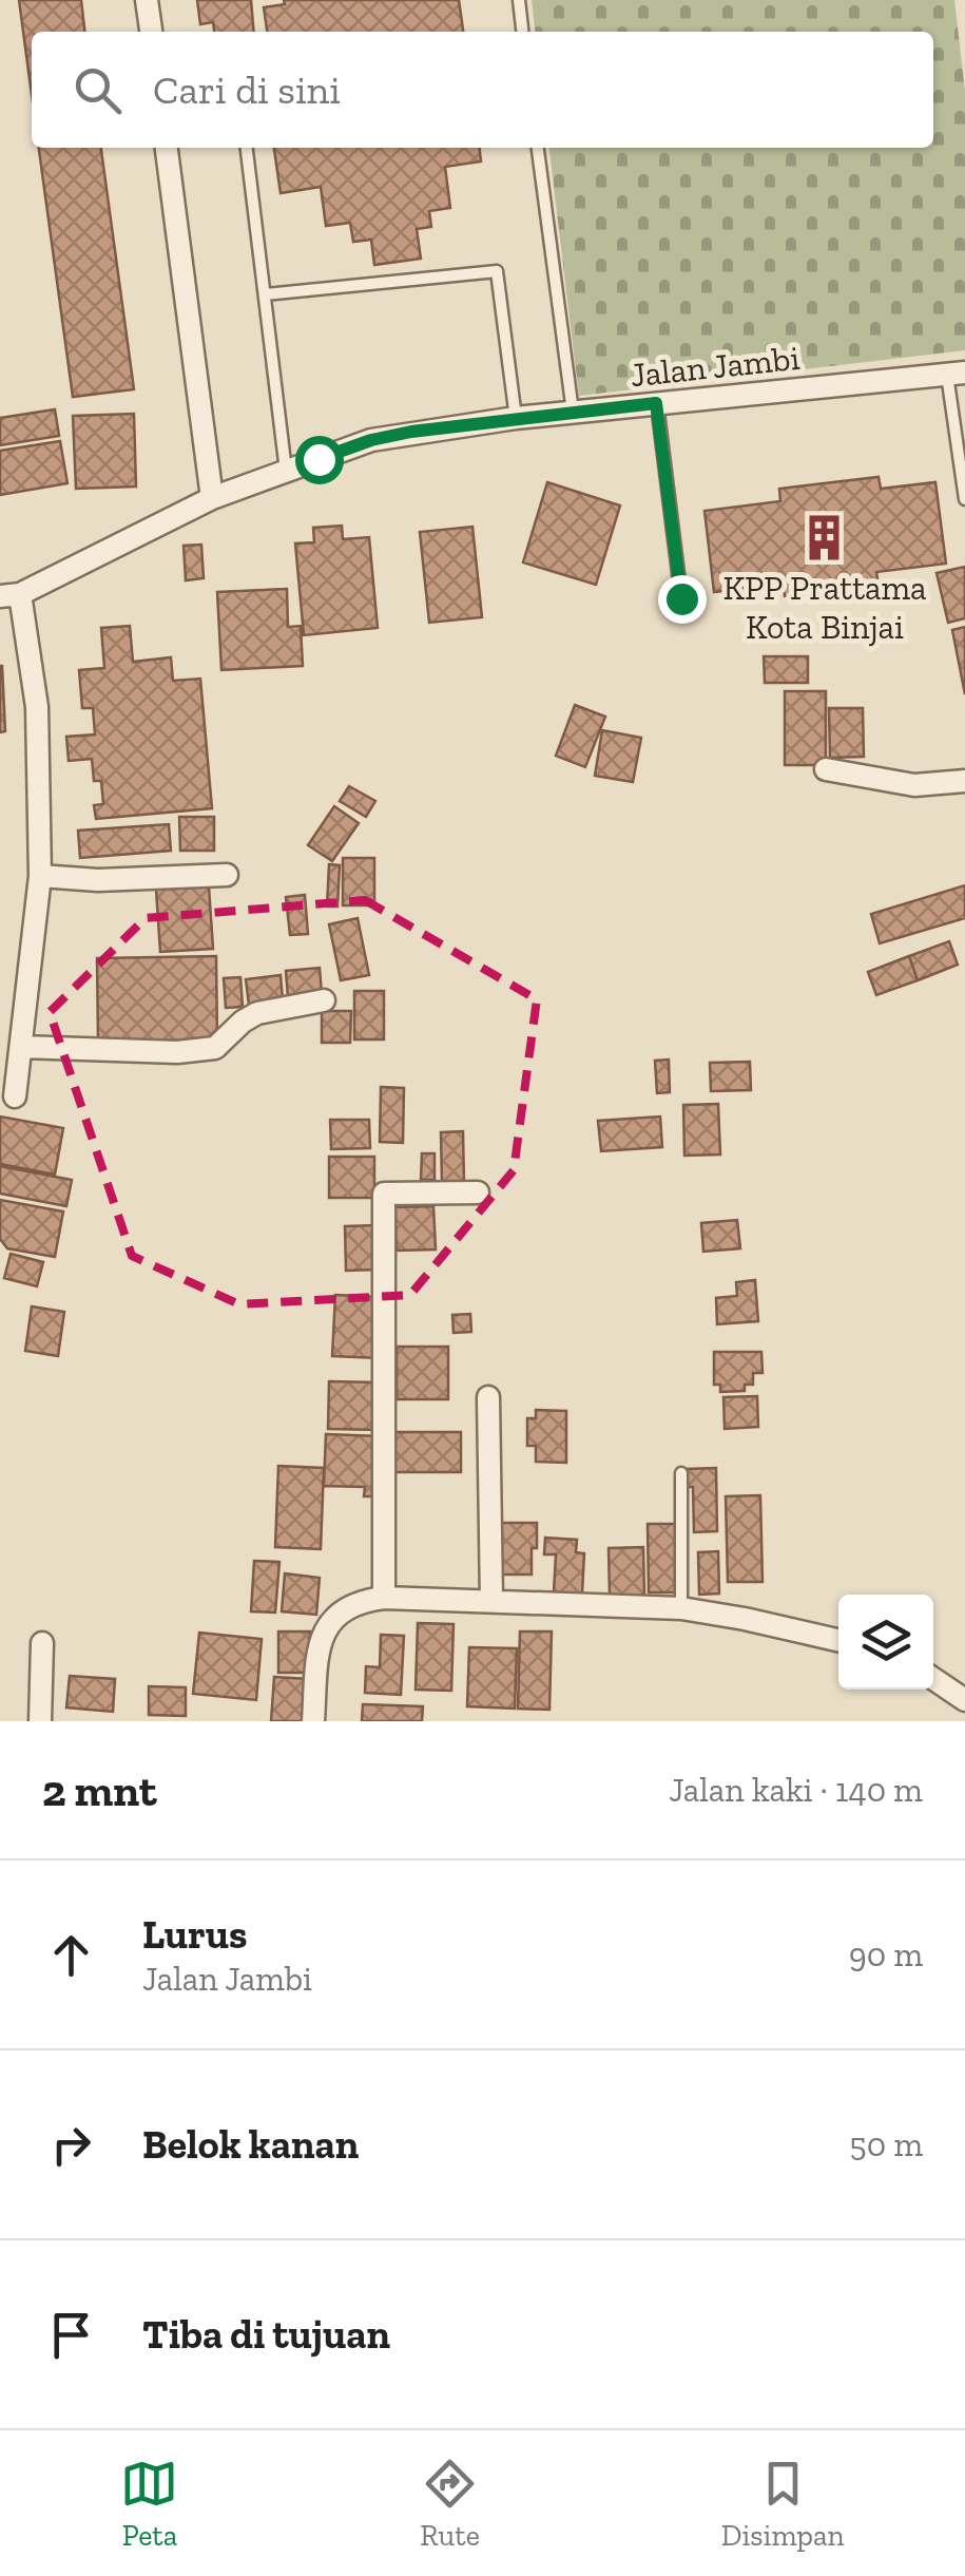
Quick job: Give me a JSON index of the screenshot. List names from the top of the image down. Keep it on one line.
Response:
{"streets":{"street":["Jalan Jambi"]},"places":{"building":["KPP Prattama Kota Binjai"]},"page":{"search":"Cari di sini","heading":["2 mnt","Jalan kaki · 140 m"],"list":[["Lurus","Jalan Jambi","90 m"],["Belok kanan","50 m"],"Tiba di tujuan"],"nav":["Peta","Rute","Disimpan"]}}
